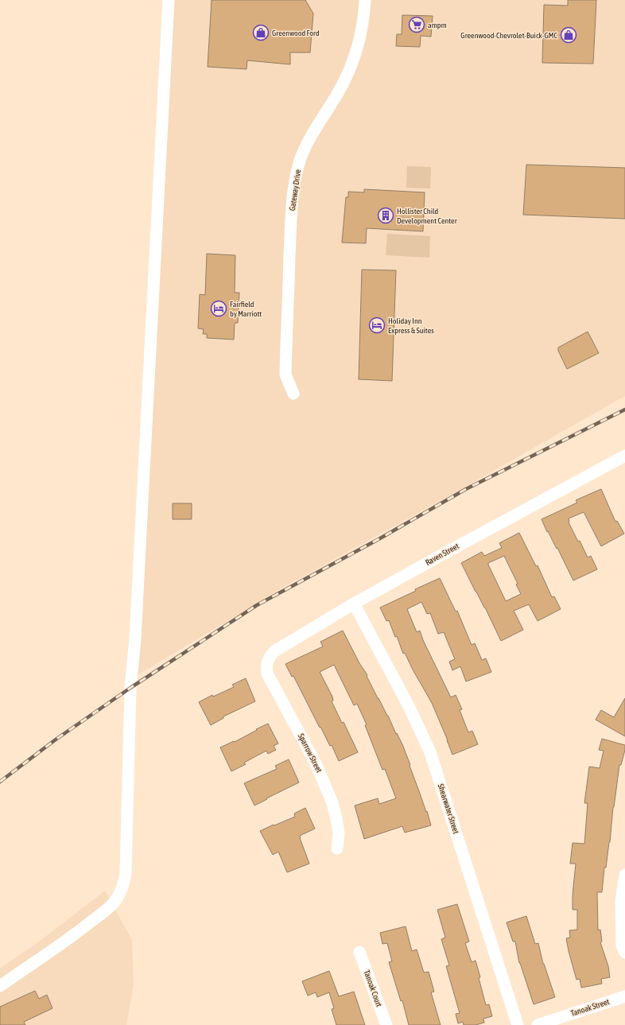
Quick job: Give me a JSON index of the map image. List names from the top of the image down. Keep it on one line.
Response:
{"streets":{"street":["Gateway Drive","Raven Street","Sparrow Street","Shearwater Street","Tanoak Court","Tanoak Street"]},"crossings":[["Raven Street","Sparrow Street"],["Raven Street","Shearwater Street"]],"places":{"supermarket":["ampm"],"shop":["Greenwood Ford","Greenwood-Chevrolet-Buick-GMC"],"building":["Hollister Child Development Center"],"hotel":["Fairfield by Marriott","Holiday Inn Express & Suites"]}}
